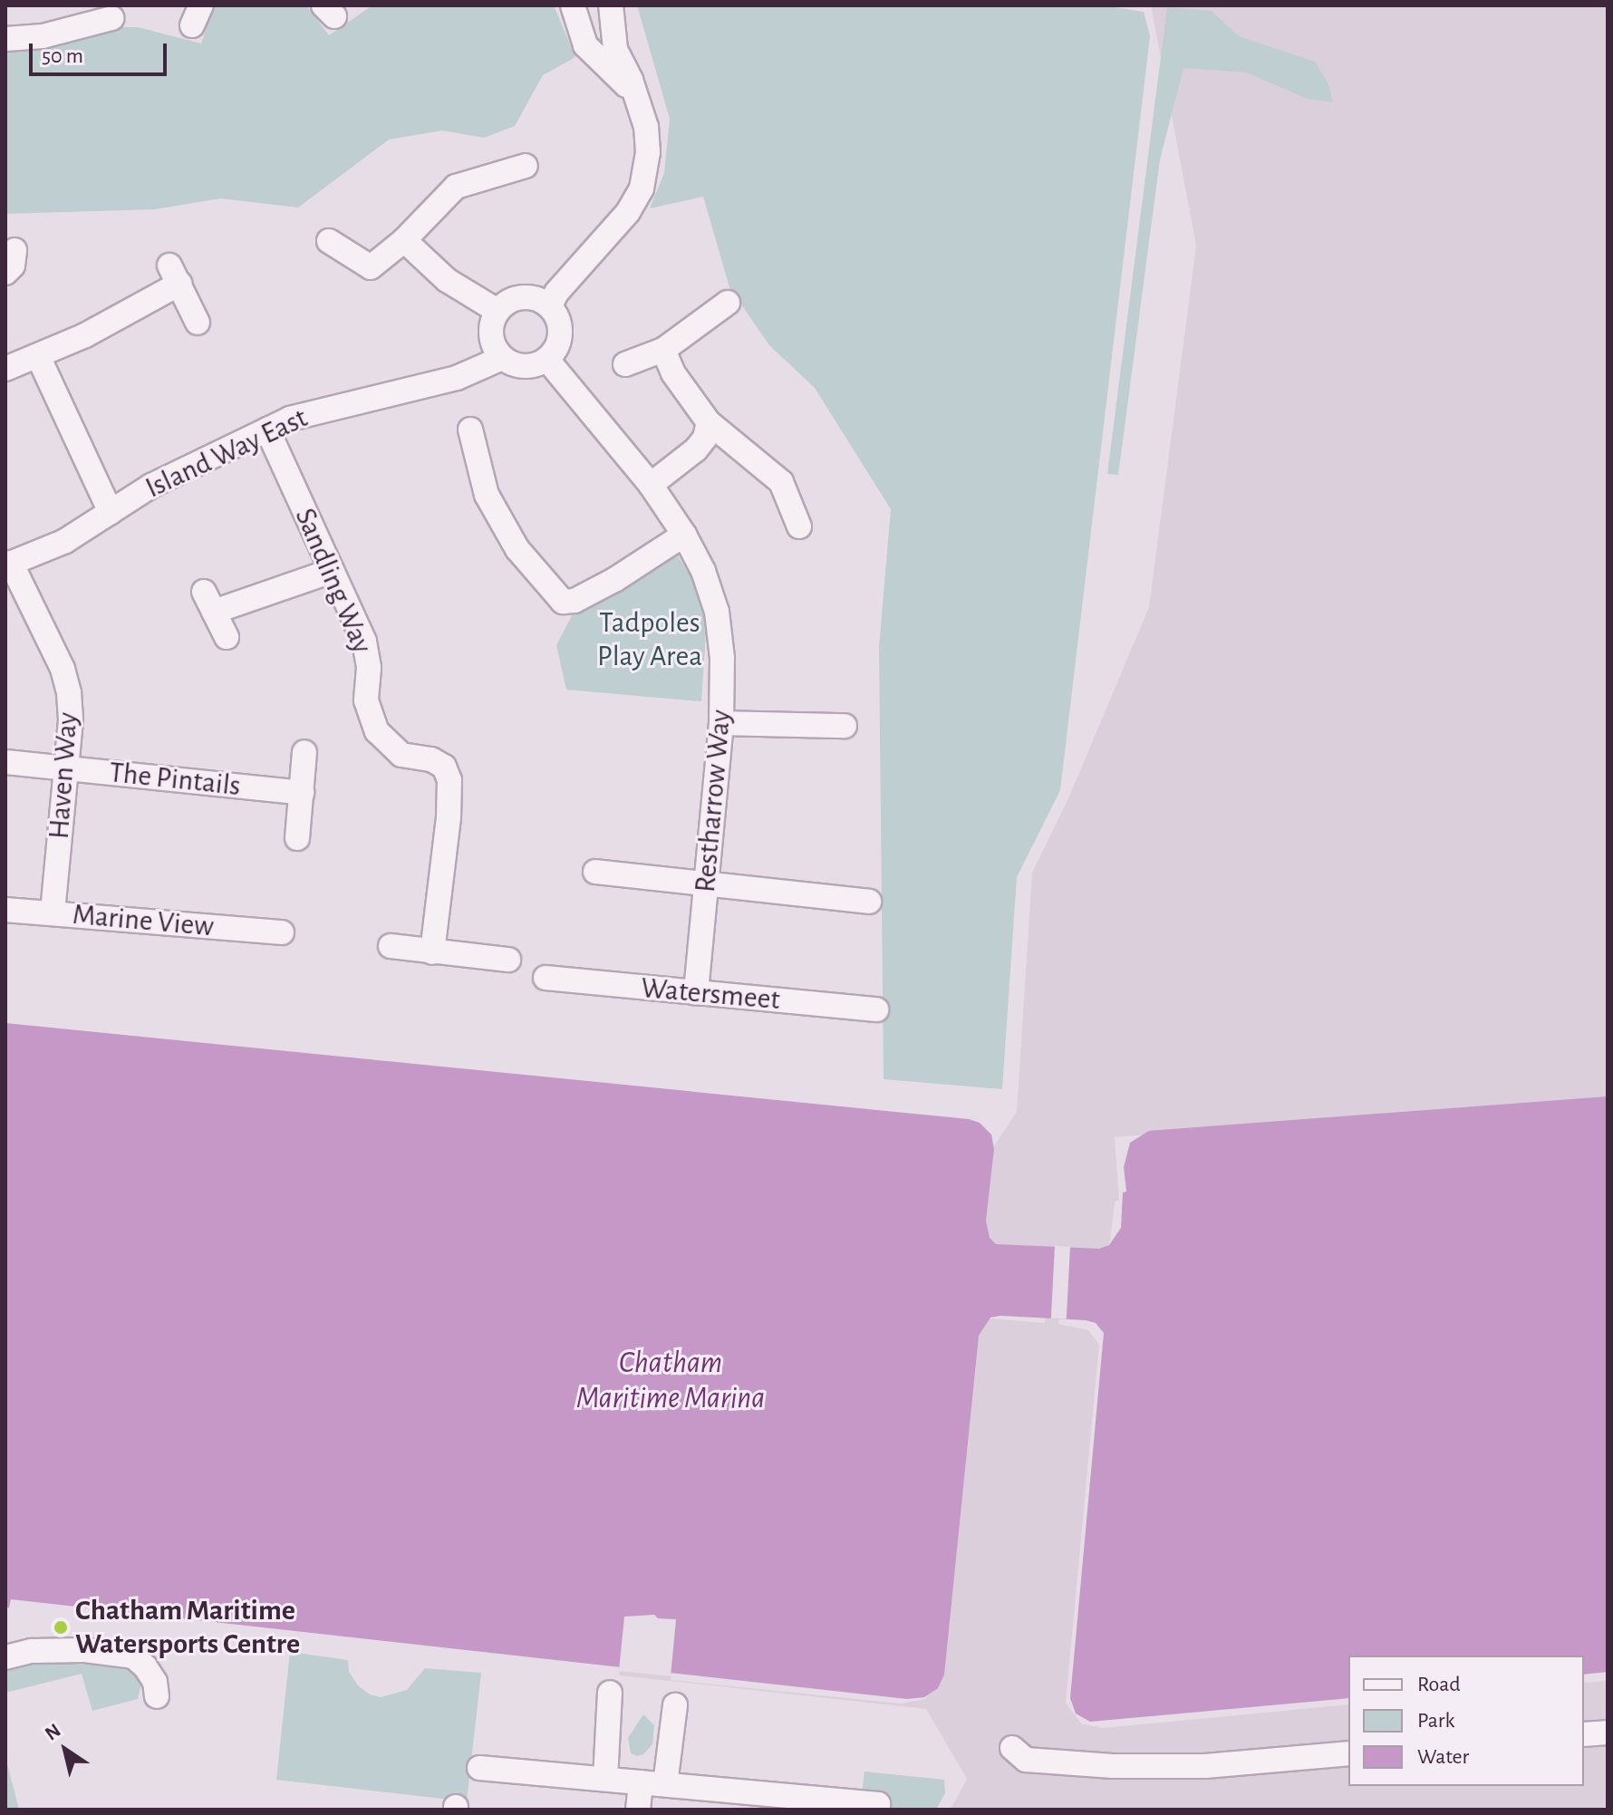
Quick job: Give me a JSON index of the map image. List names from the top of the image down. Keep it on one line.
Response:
{"streets":{"street":["Island Way East","Sandling Way","Haven Way","The Pintails","Restharrow Way","Marine View","Watersmeet"]},"crossings":[["Island Way East","Sandling Way"],["Island Way East","Haven Way"],["Island Way East","Restharrow Way"],["Haven Way","The Pintails"],["Haven Way","Marine View"],["Restharrow Way","Watersmeet"]],"water":["Chatham Maritime Marina"],"parks":["Tadpoles Play Area"],"places":["Chatham Maritime Watersports Centre"],"legend":["Road","Park","Water"],"scale_bar":"50 m","north":"top left"}
